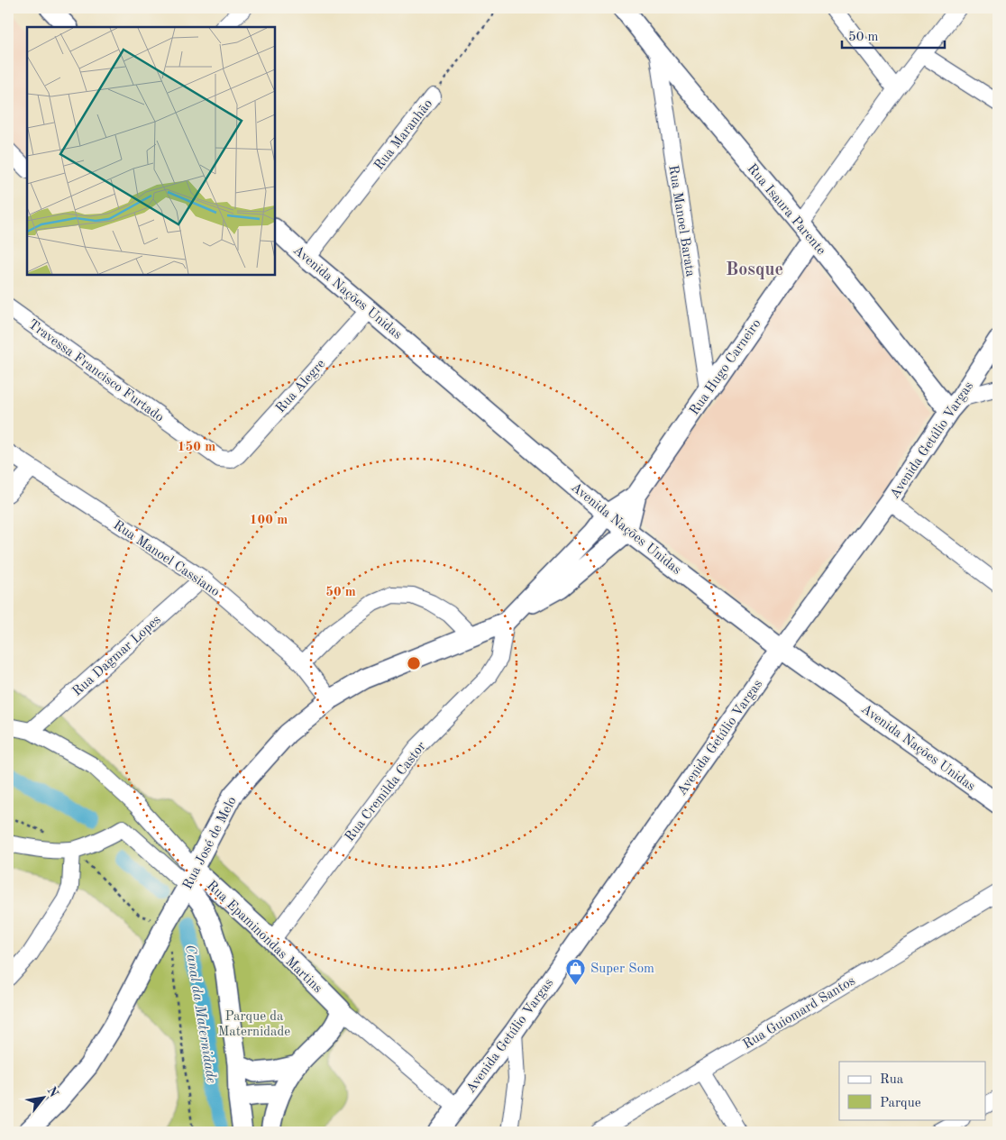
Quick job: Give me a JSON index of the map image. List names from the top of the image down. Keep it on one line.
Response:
{"streets":{"street":["Rua Maranhão","Rua Isaura Parente","Rua Manoel Barata","Avenida Nações Unidas","Rua Hugo Carneiro","Travessa Francisco Furtado","Rua Alegre","Avenida Getúlio Vargas","Rua Manoel Cassiano","Rua Dagmar Lopes","Rua Cremilda Castor","Rua José de Melo","Rua Epaminondas Martins","Rua Guiomard Santos"]},"crossings":[["Rua Maranhão","Avenida Nações Unidas"],["Rua Isaura Parente","Rua Manoel Barata"],["Rua Isaura Parente","Rua Hugo Carneiro"],["Rua Isaura Parente","Avenida Getúlio Vargas"],["Rua Manoel Barata","Rua Hugo Carneiro"],["Avenida Nações Unidas","Rua Hugo Carneiro"],["Avenida Nações Unidas","Rua Alegre"],["Avenida Nações Unidas","Avenida Getúlio Vargas"],["Rua Hugo Carneiro","Rua José de Melo"],["Travessa Francisco Furtado","Rua Alegre"],["Avenida Getúlio Vargas","Rua Epaminondas Martins"],["Rua Manoel Cassiano","Rua Dagmar Lopes"],["Rua Manoel Cassiano","Rua José de Melo"],["Rua Dagmar Lopes","Rua Epaminondas Martins"],["Rua Cremilda Castor","Rua José de Melo"],["Rua Cremilda Castor","Rua Epaminondas Martins"],["Rua José de Melo","Rua Epaminondas Martins"]],"districts":["Bosque"],"water":["Canal da Maternidade"],"parks":["Parque da Maternidade"],"places":{"shop":["Super Som"]},"legend":["Rua","Parque"],"scale_bar":"50 m","north":"top right","rings":["150 m","100 m","50 m"]}
